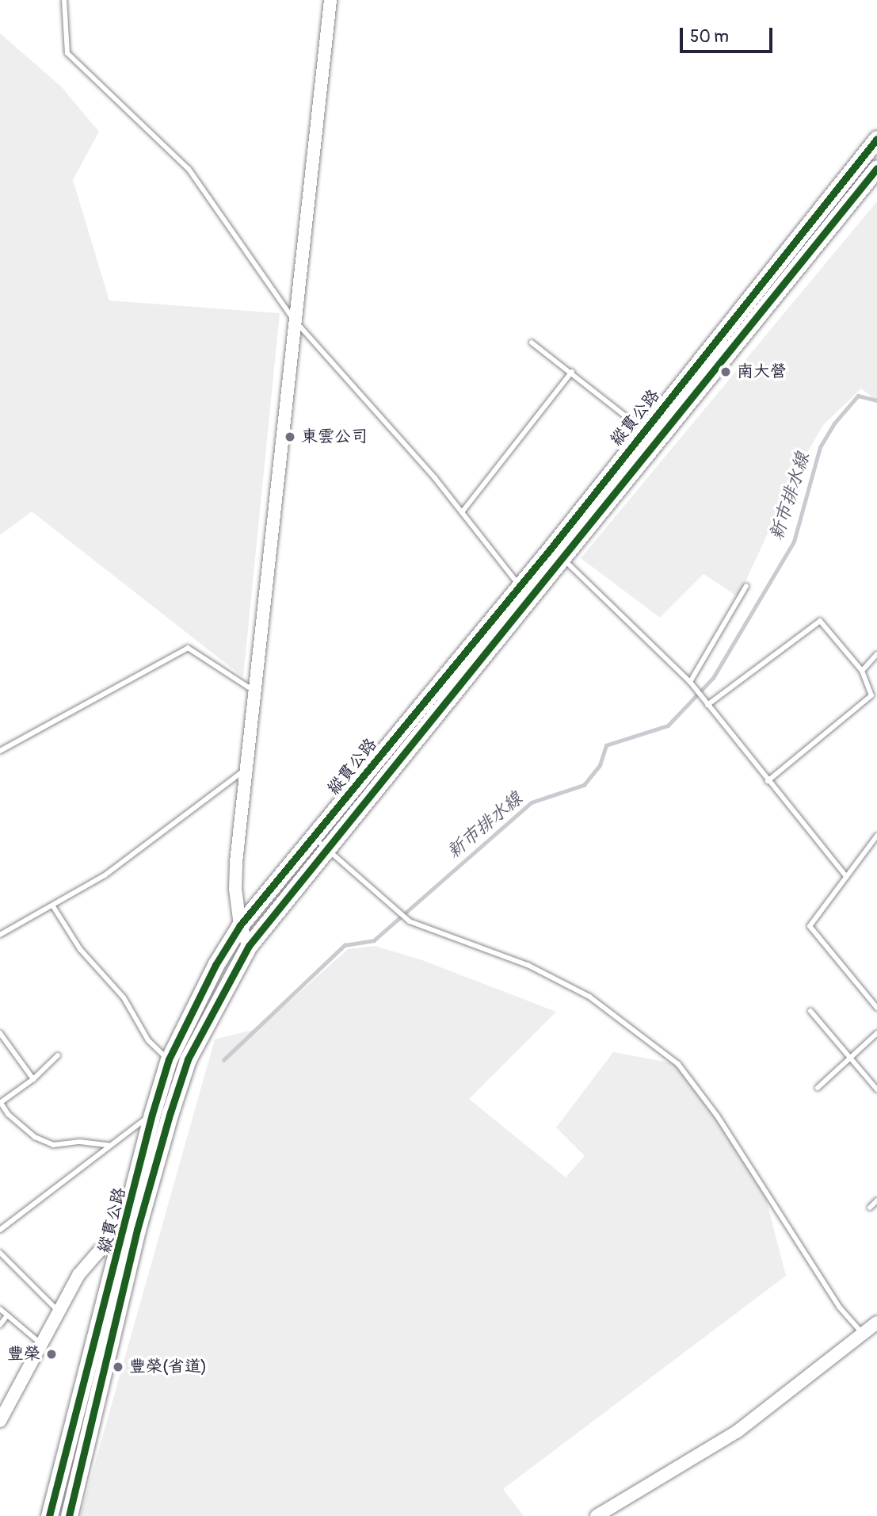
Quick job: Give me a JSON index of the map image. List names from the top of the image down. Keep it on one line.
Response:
{"streets":{"main road":["縱貫公路"]},"water":["新市排水線"],"places":["南大營","東雲公司","豐榮","豐榮(省道)"],"scale_bar":"50 m"}
